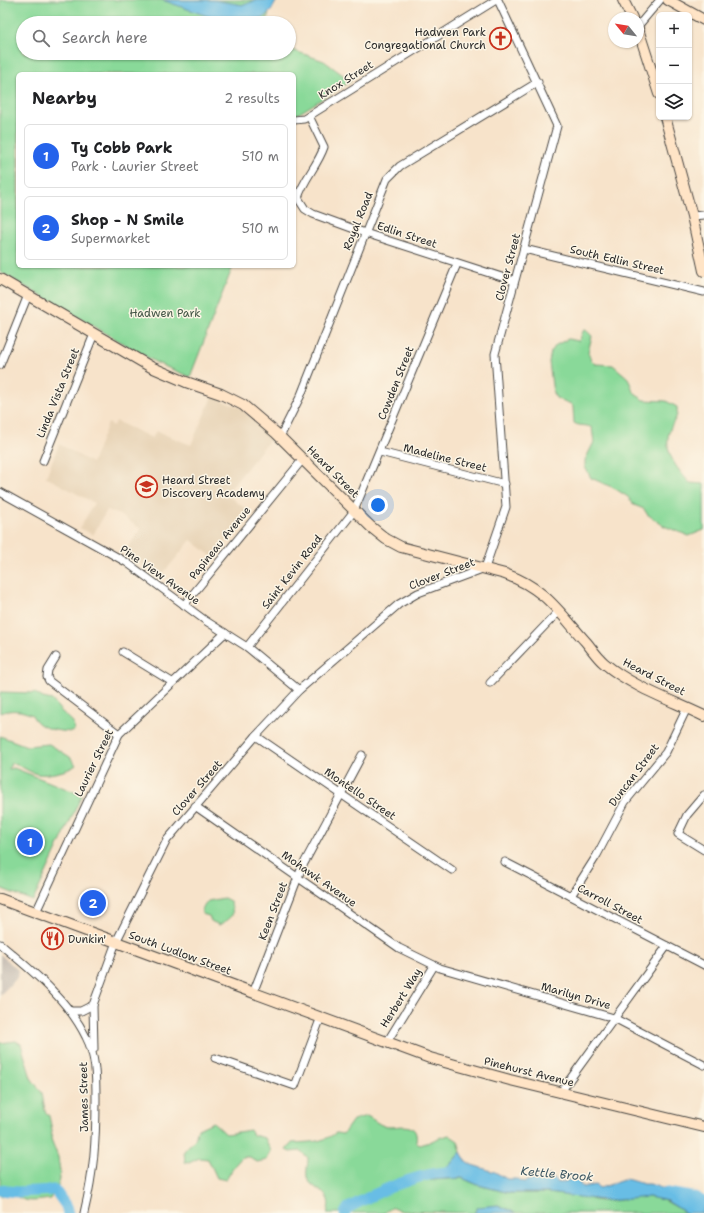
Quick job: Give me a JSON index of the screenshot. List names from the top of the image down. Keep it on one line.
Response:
{"streets":{"street":["Knox Street","Royal Road","Edlin Street","South Edlin Street","Clover Street","Cowden Street","Linda Vista Street","Madeline Street","Heard Street","Papineau Avenue","Saint Kevin Road","Pine View Avenue","Laurier Street","Duncan Street","Montello Street","Mohawk Avenue","Carroll Street","Keen Street","South Ludlow Street","Marilyn Drive","Herbert Way","Pinehurst Avenue","James Street"]},"crossings":[["Knox Street","Edlin Street"],["Knox Street","Clover Street"],["Royal Road","Edlin Street"],["Royal Road","Clover Street"],["Royal Road","Heard Street"],["Edlin Street","Clover Street"],["Edlin Street","Cowden Street"],["South Edlin Street","Clover Street"],["Clover Street","Madeline Street"],["Clover Street","Heard Street"],["Clover Street","Pine View Avenue"],["Clover Street","Montello Street"],["Clover Street","Mohawk Avenue"],["Clover Street","South Ludlow Street"],["Clover Street","James Street"],["Cowden Street","Madeline Street"],["Cowden Street","Heard Street"],["Cowden Street","Saint Kevin Road"],["Linda Vista Street","Heard Street"],["Heard Street","Papineau Avenue"],["Heard Street","Saint Kevin Road"],["Heard Street","Duncan Street"],["Papineau Avenue","Pine View Avenue"],["Saint Kevin Road","Pine View Avenue"],["Pine View Avenue","Laurier Street"],["Laurier Street","South Ludlow Street"],["Duncan Street","Carroll Street"],["Montello Street","Keen Street"],["Mohawk Avenue","Keen Street"],["Mohawk Avenue","Marilyn Drive"],["Mohawk Avenue","Herbert Way"],["Keen Street","South Ludlow Street"],["South Ludlow Street","Pinehurst Avenue"],["Marilyn Drive","Herbert Way"],["Herbert Way","Pinehurst Avenue"]],"water":["Kettle Brook"],"parks":["Hadwen Park"],"places":{"church":["Hadwen Park Congregational Church"],"school or university":["Heard Street Discovery Academy"],"restaurant":["Dunkin'"]},"north":"top left","page":{"map_buttons":["+","−"],"search":"Search here","heading":["Nearby","2 results"],"list":[{"mark":"1","name":"Ty Cobb Park","note":"Park · Laurier Street","value":"510 m"},{"mark":"2","name":"Shop - N Smile","note":"Supermarket","value":"510 m"}],"pins":["1","2"]}}
